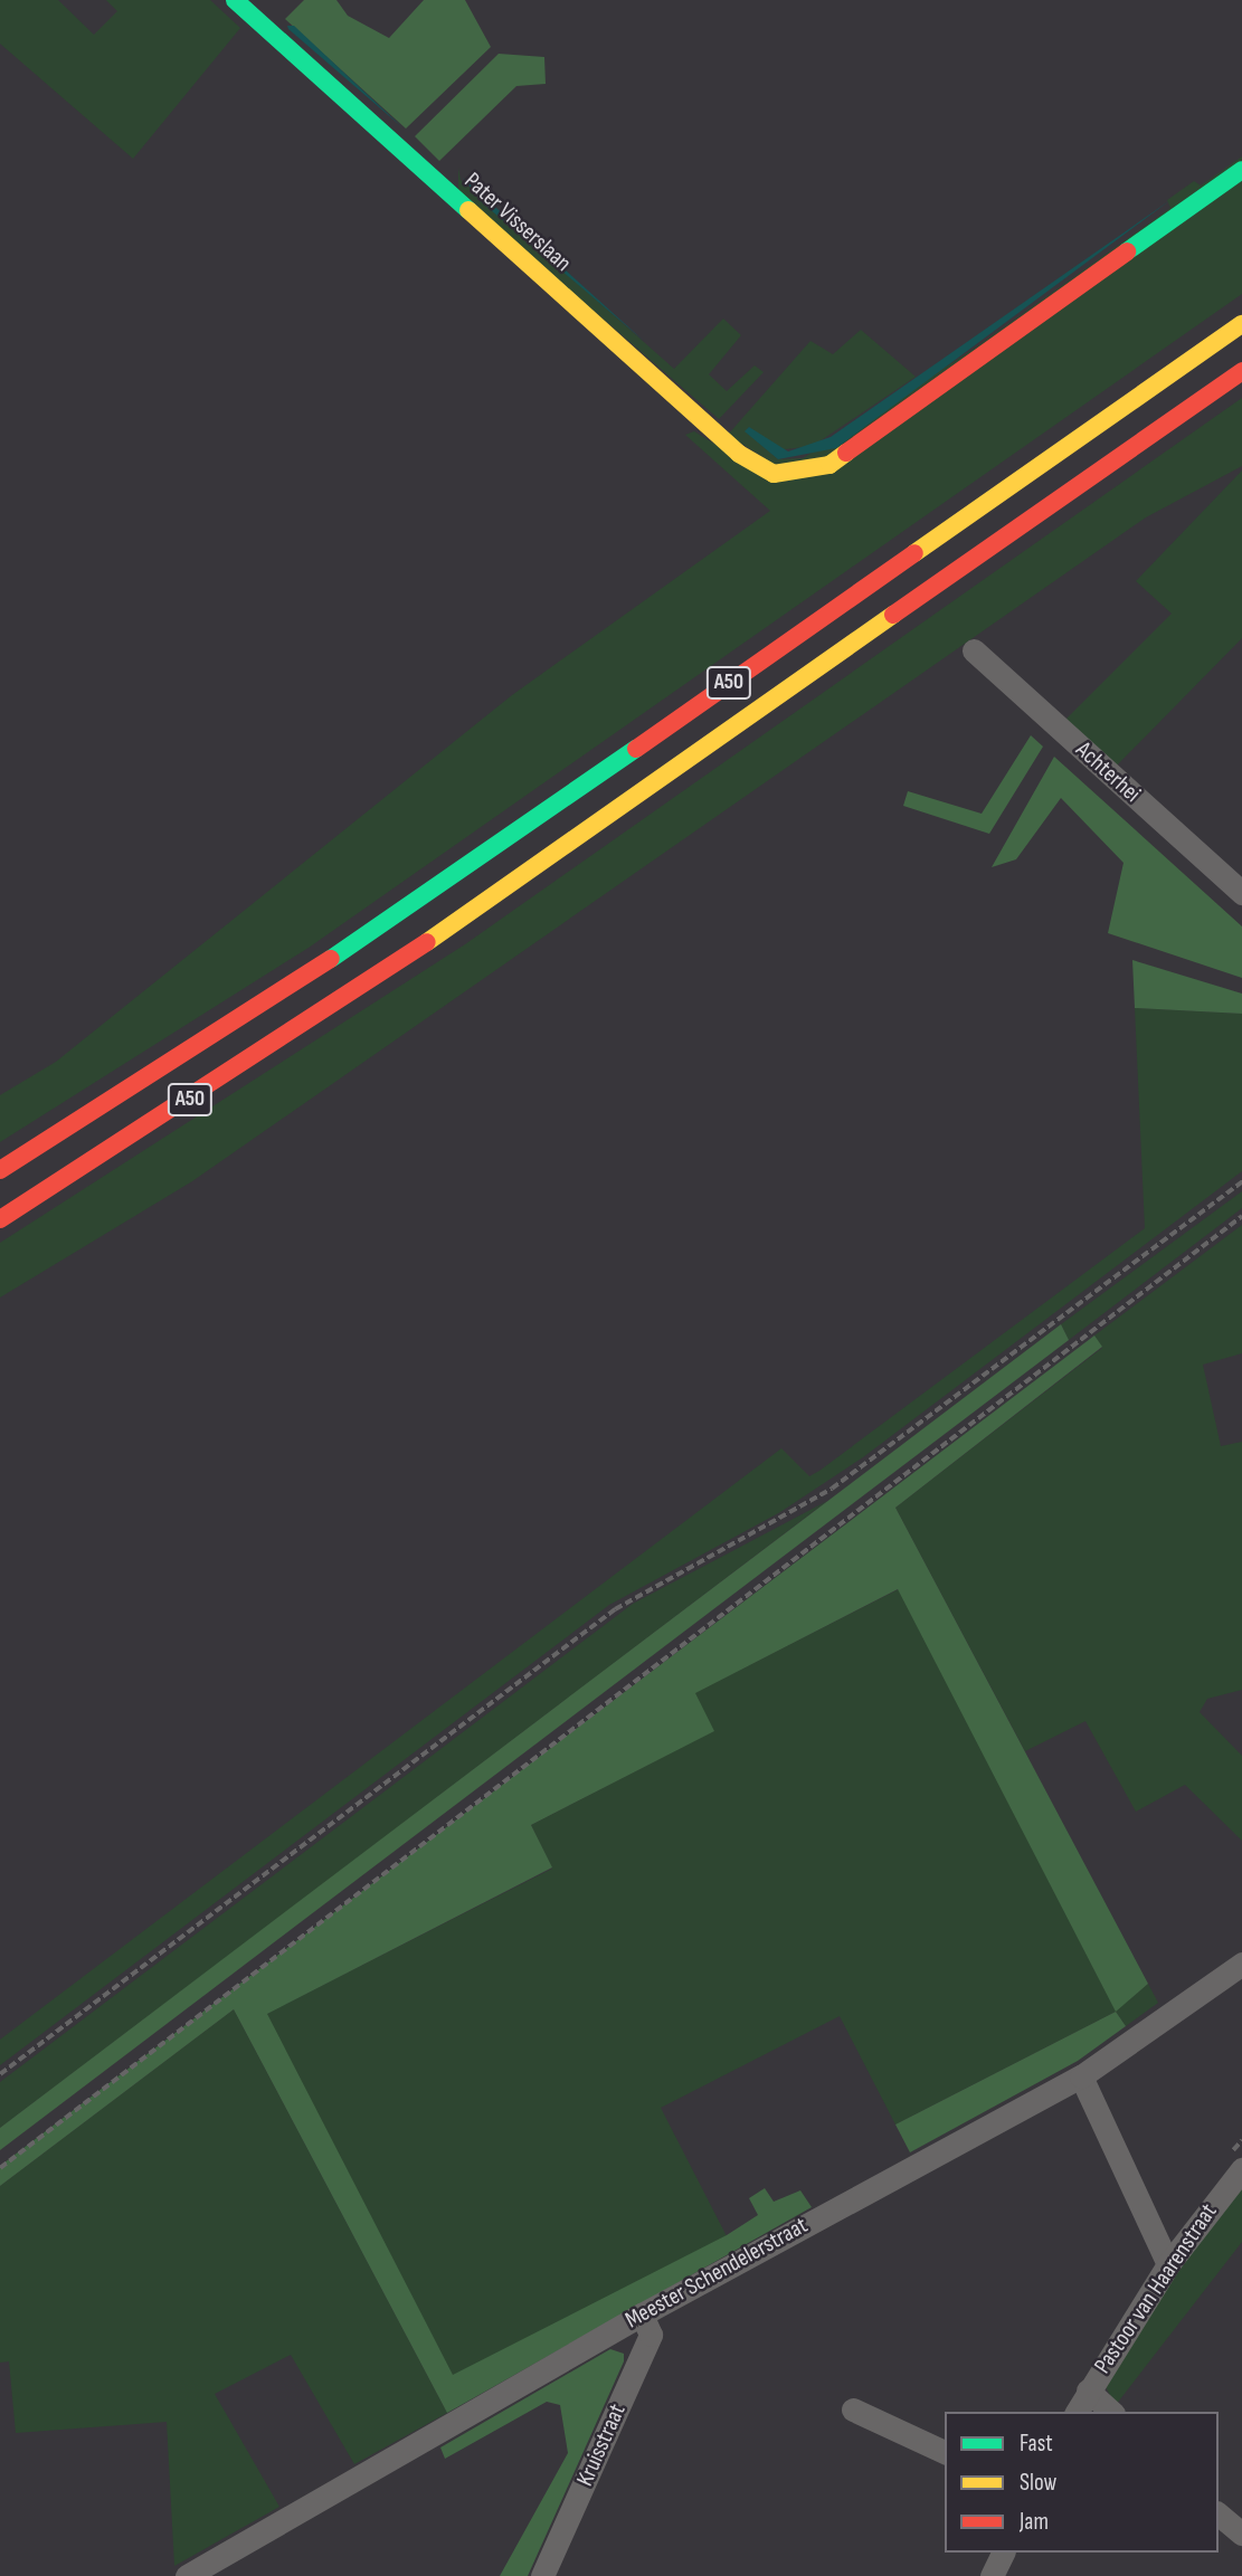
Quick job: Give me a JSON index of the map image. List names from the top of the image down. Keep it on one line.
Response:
{"streets":{"main road":["Pater Visserslaan","A50"],"street":["Achterhei","Meester Schendelerstraat","Pastoor van Haarenstraat","Kruisstraat"]},"crossings":[["Meester Schendelerstraat","Kruisstraat"]],"legend":["Fast","Slow","Jam"]}
